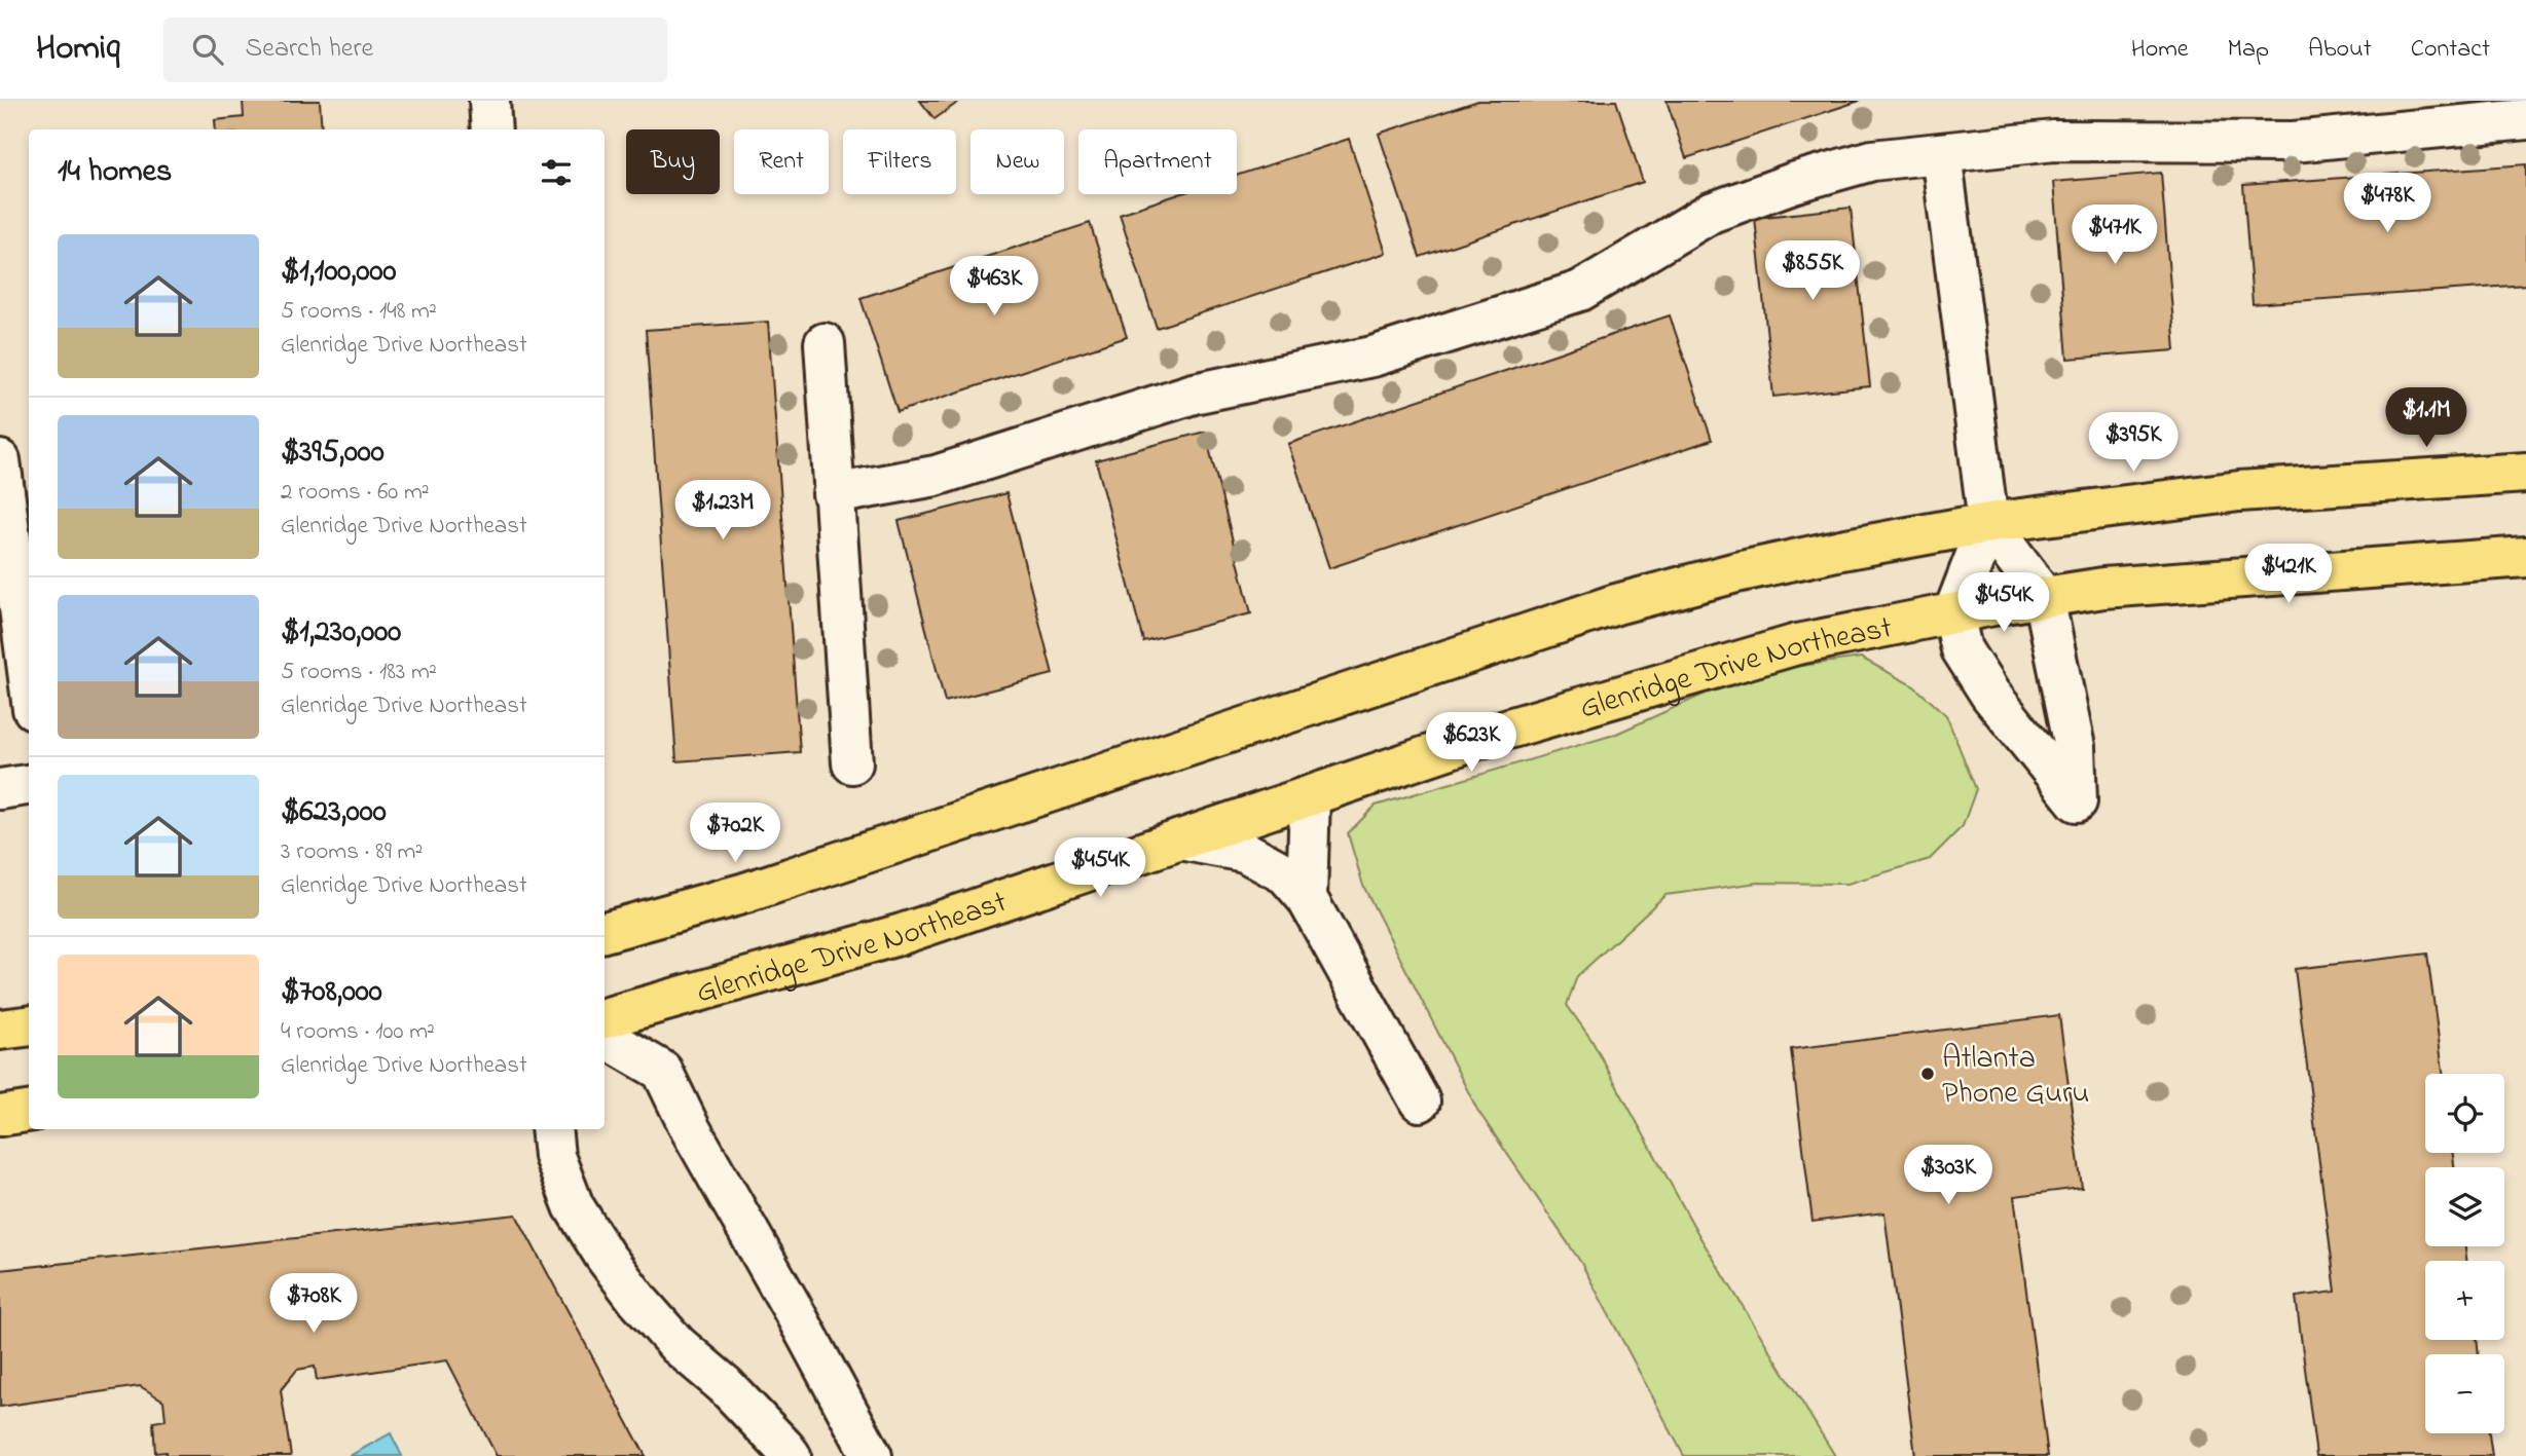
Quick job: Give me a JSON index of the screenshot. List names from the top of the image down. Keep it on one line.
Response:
{"streets":{"main road":["Glenridge Drive Northeast"]},"places":["Atlanta Phone Guru"],"page":{"header":"Homiq","search":"Search here","nav":["Home","Map","About","Contact"],"chip":["Buy","Rent","Filters","New","Apartment"],"heading":"14 homes","price":["$478K","$471K","$855K","$463K","$1.1M","$395K","$1.23M","$421K","$454K","$623K","$702K","$454K","$303K","$708K"],"list":[{"name":"$1,100,000","note":"5 rooms · 148 m² · Glenridge Drive Northeast"},{"name":"$395,000","note":"2 rooms · 60 m² · Glenridge Drive Northeast"},{"name":"$1,230,000","note":"5 rooms · 183 m² · Glenridge Drive Northeast"},{"name":"$623,000","note":"3 rooms · 89 m² · Glenridge Drive Northeast"},{"name":"$708,000","note":"4 rooms · 100 m² · Glenridge Drive Northeast"}],"map_buttons":["+","−"]}}
